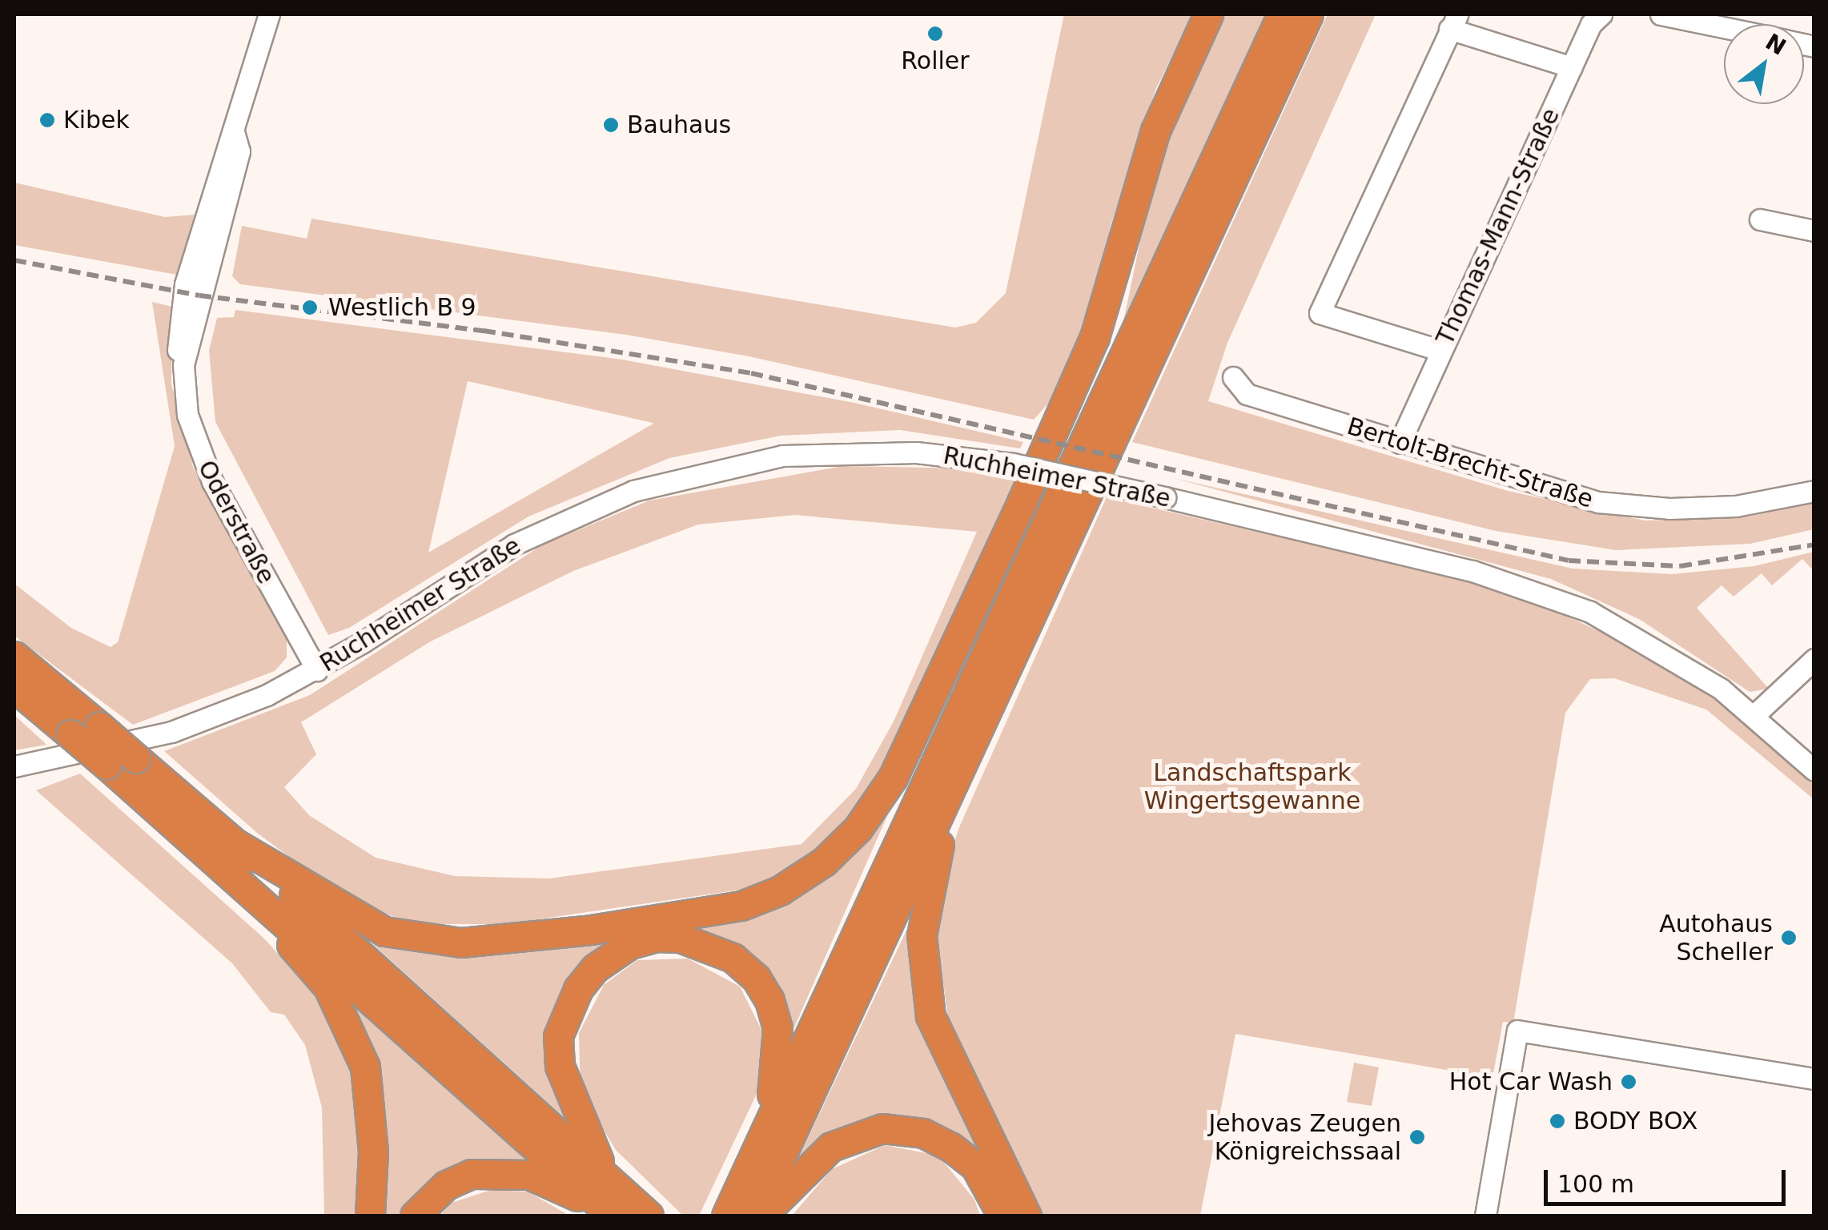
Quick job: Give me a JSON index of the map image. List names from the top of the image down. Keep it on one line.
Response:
{"streets":{"street":["Thomas-Mann-Straße","Bertolt-Brecht-Straße","Ruchheimer Straße","Oderstraße"]},"crossings":[["Thomas-Mann-Straße","Bertolt-Brecht-Straße"],["Ruchheimer Straße","Oderstraße"]],"parks":["Landschaftspark Wingertsgewanne"],"places":["Roller","Kibek","Bauhaus","Westlich B 9","Autohaus Scheller","Hot Car Wash","BODY BOX","Jehovas Zeugen Königreichssaal"],"scale_bar":"100 m","north":"top right"}
